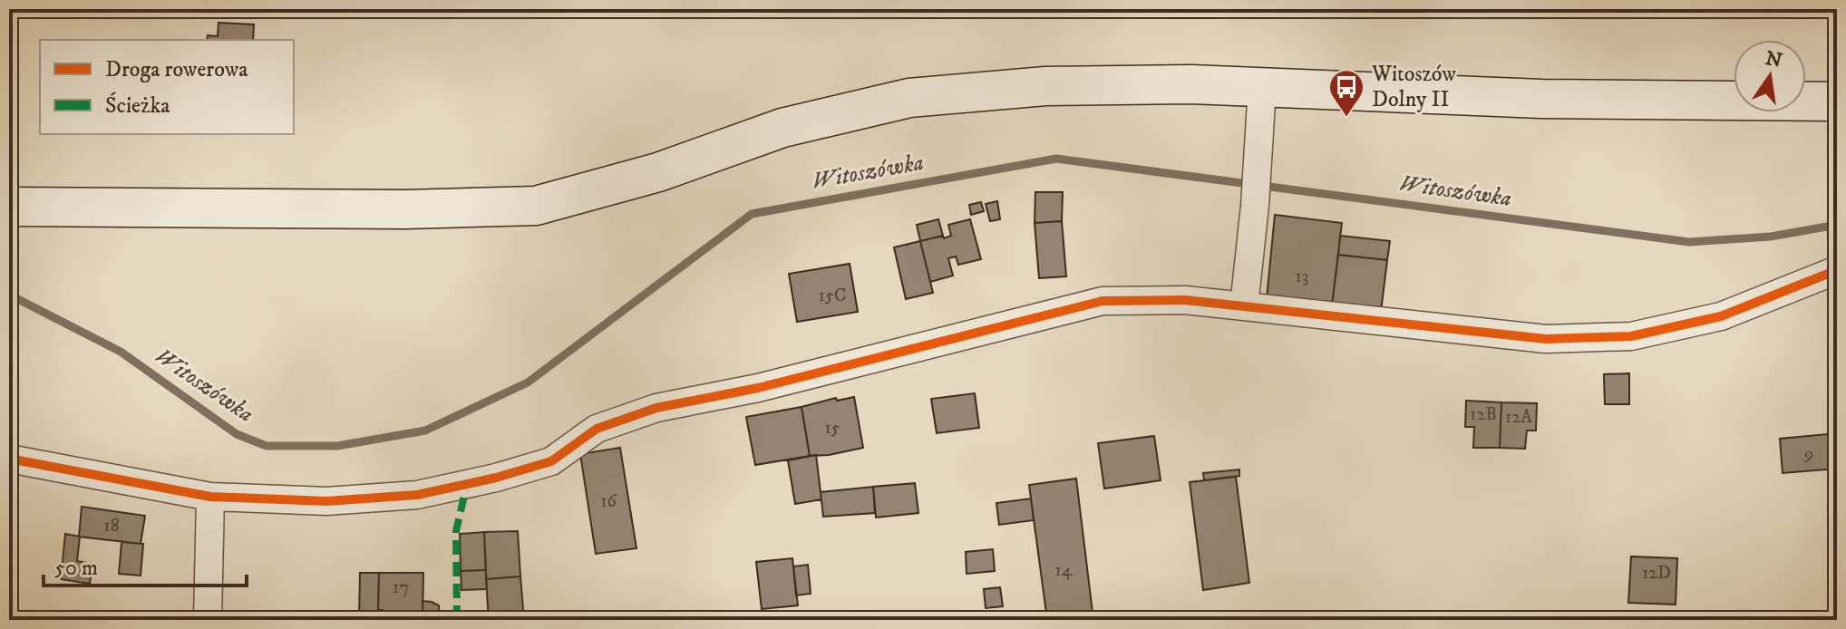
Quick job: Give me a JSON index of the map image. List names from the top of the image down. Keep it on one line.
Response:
{"water":["Witoszówka"],"places":{"bus stop":["Witoszów Dolny II"]},"house_numbers":["13","15C","12B","12A","15","9","16","18","14","12D","17"],"legend":["Droga rowerowa","Ścieżka"],"scale_bar":"50 m","north":"top"}
